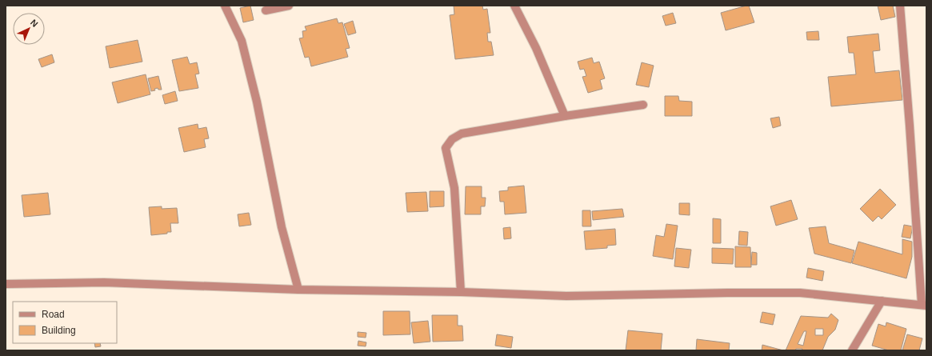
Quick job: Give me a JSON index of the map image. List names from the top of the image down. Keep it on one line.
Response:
{"legend":["Road","Building"],"north":"top right"}
